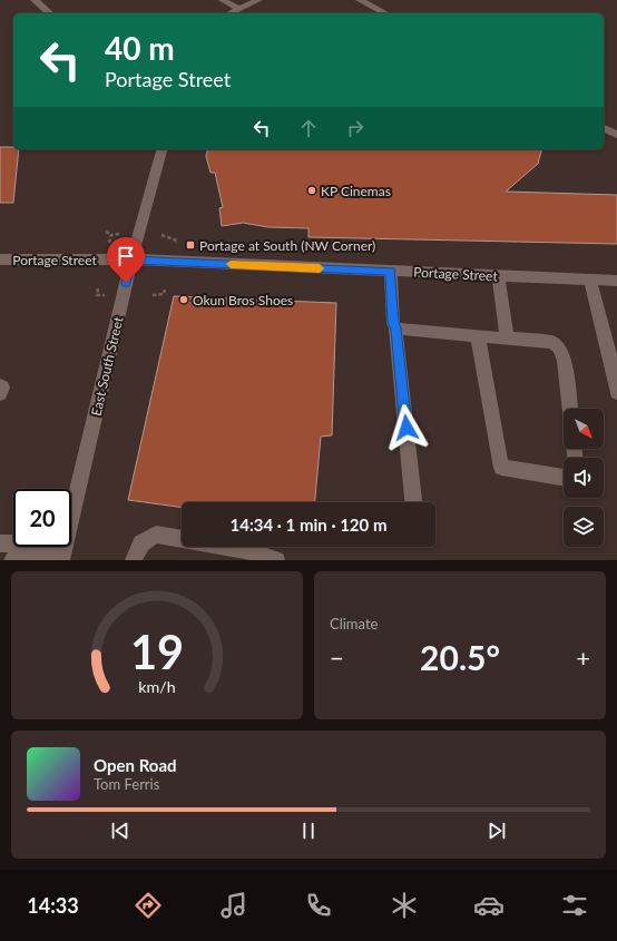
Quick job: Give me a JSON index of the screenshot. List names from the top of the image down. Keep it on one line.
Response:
{"streets":{"street":["Portage Street","East South Street"]},"crossings":[["Portage Street","East South Street"]],"places":{"other":["KP Cinemas","Okun Bros Shoes"],"transit":["Portage at South (NW Corner)"]},"north":"bottom right","page":{"turn":["40 m","Portage Street"],"limit":"20","trip":"14:34 · 1 min · 120 m","tile":"Climate","heat":["−","20.5°","+"],"song":["Open Road","Tom Ferris"],"tabs":"14:33","gauge":["19","km/h"]}}
